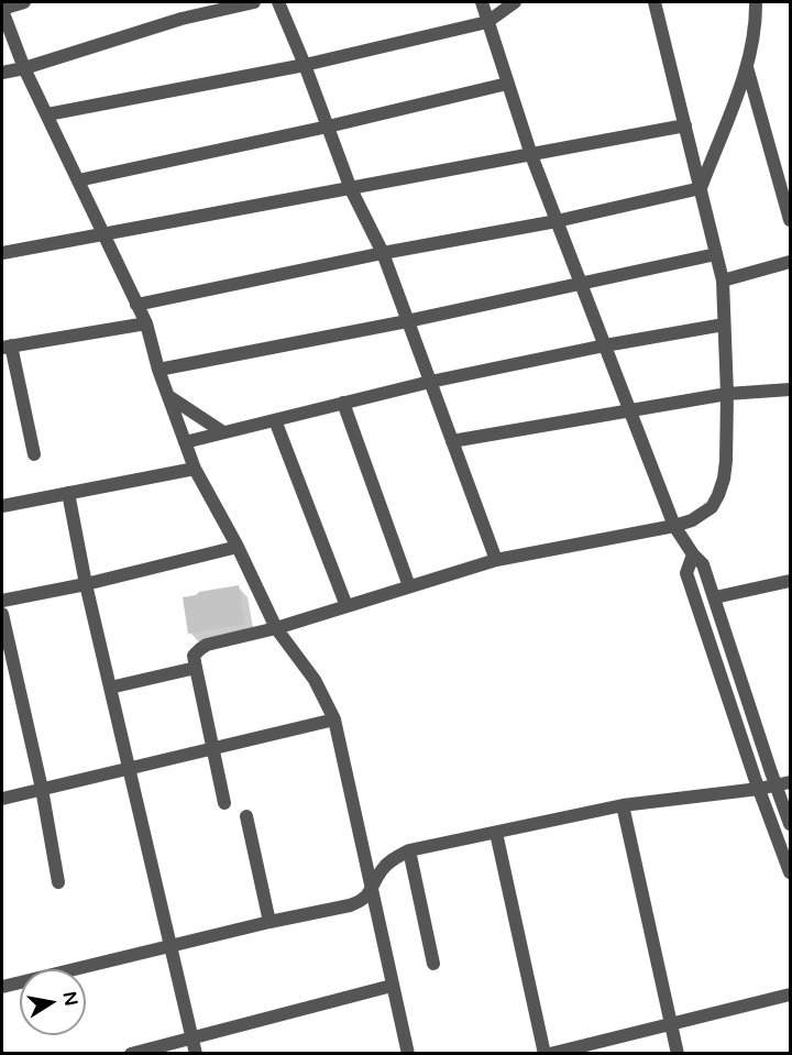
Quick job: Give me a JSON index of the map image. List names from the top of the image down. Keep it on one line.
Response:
{"north":"right"}
